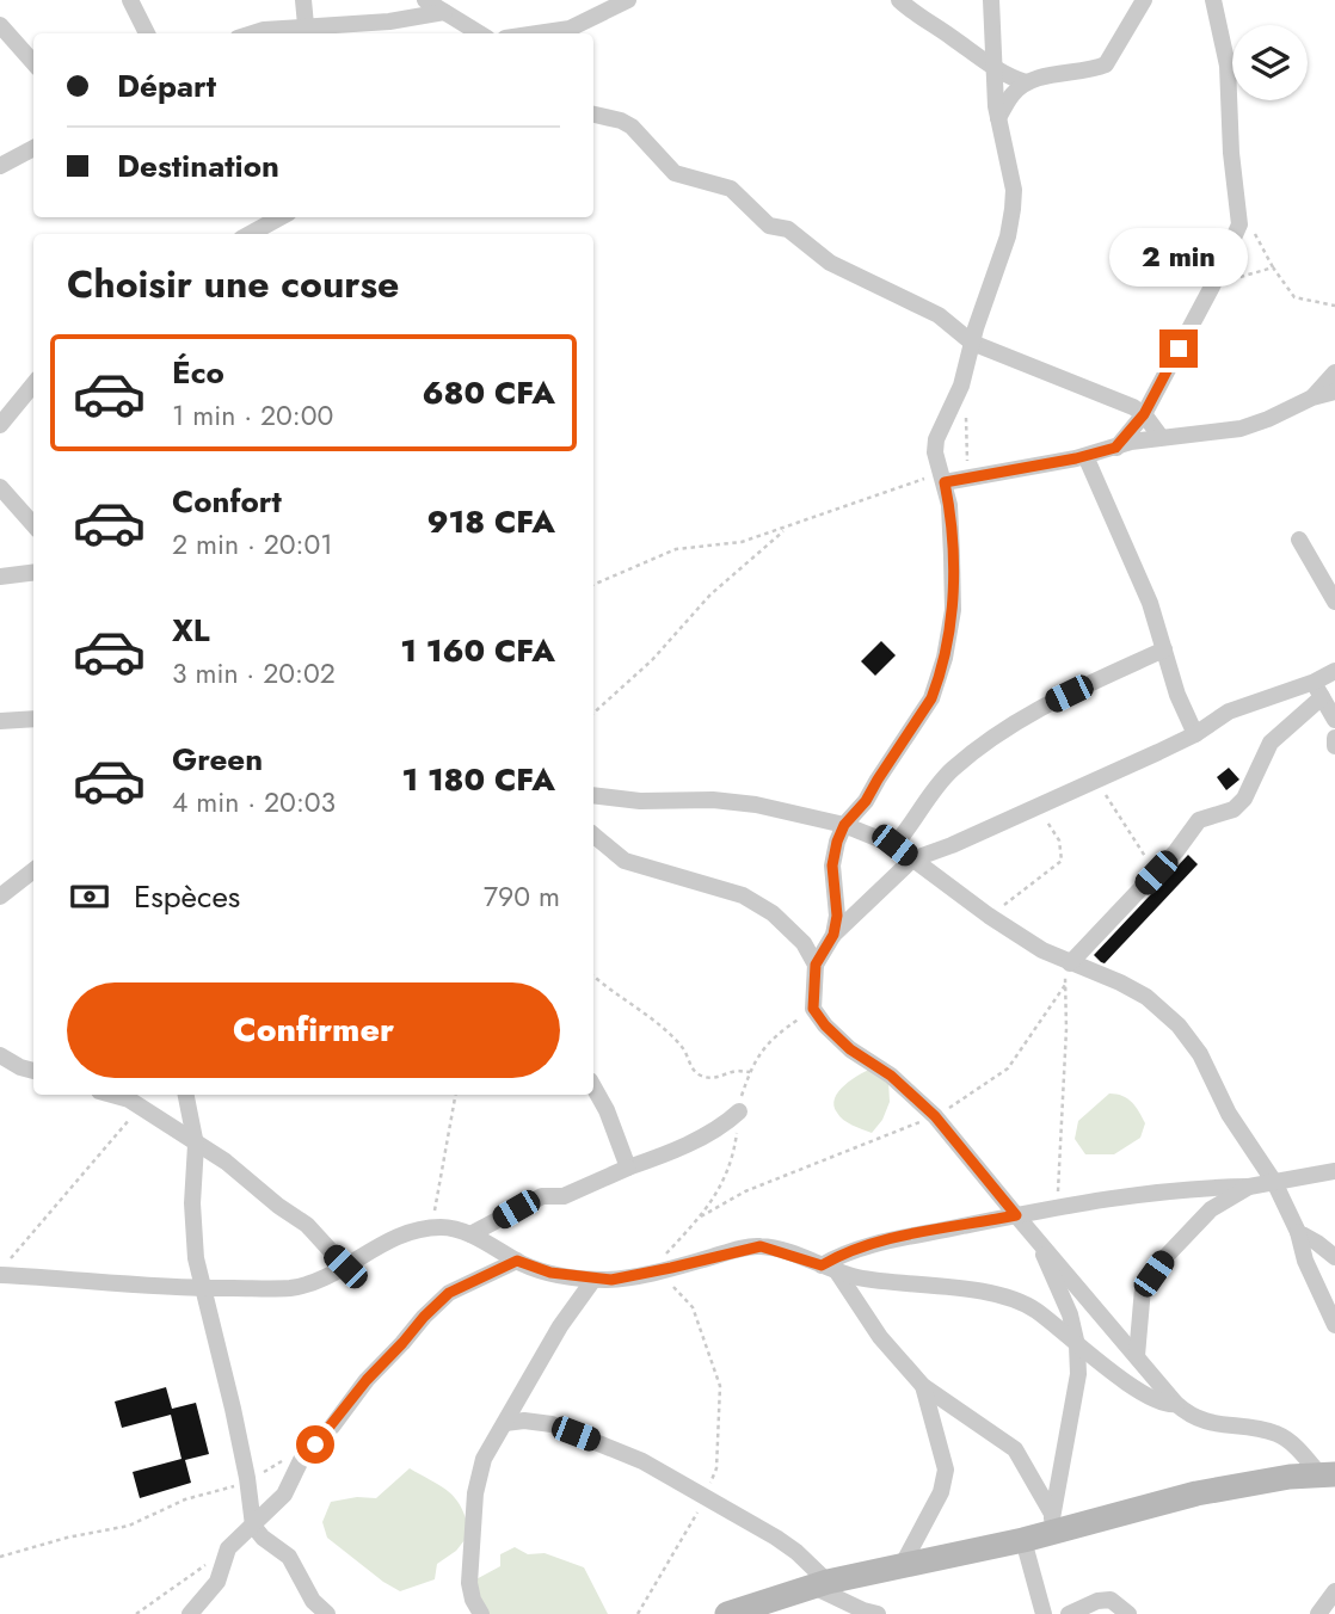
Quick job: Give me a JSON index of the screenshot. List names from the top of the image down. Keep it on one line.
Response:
{"page":{"banner":["Départ","Destination"],"bubble":"2 min","heading":"Choisir une course","list":[{"name":"Éco","note":"1 min · 20:00","value":"680 CFA"},{"name":"Confort","note":"2 min · 20:01","value":"918 CFA"},{"name":"XL","note":"3 min · 20:02","value":"1 160 CFA"},{"name":"Green","note":"4 min · 20:03","value":"1 180 CFA"}],"pay":["Espèces","790 m"],"buttons":"Confirmer"}}
